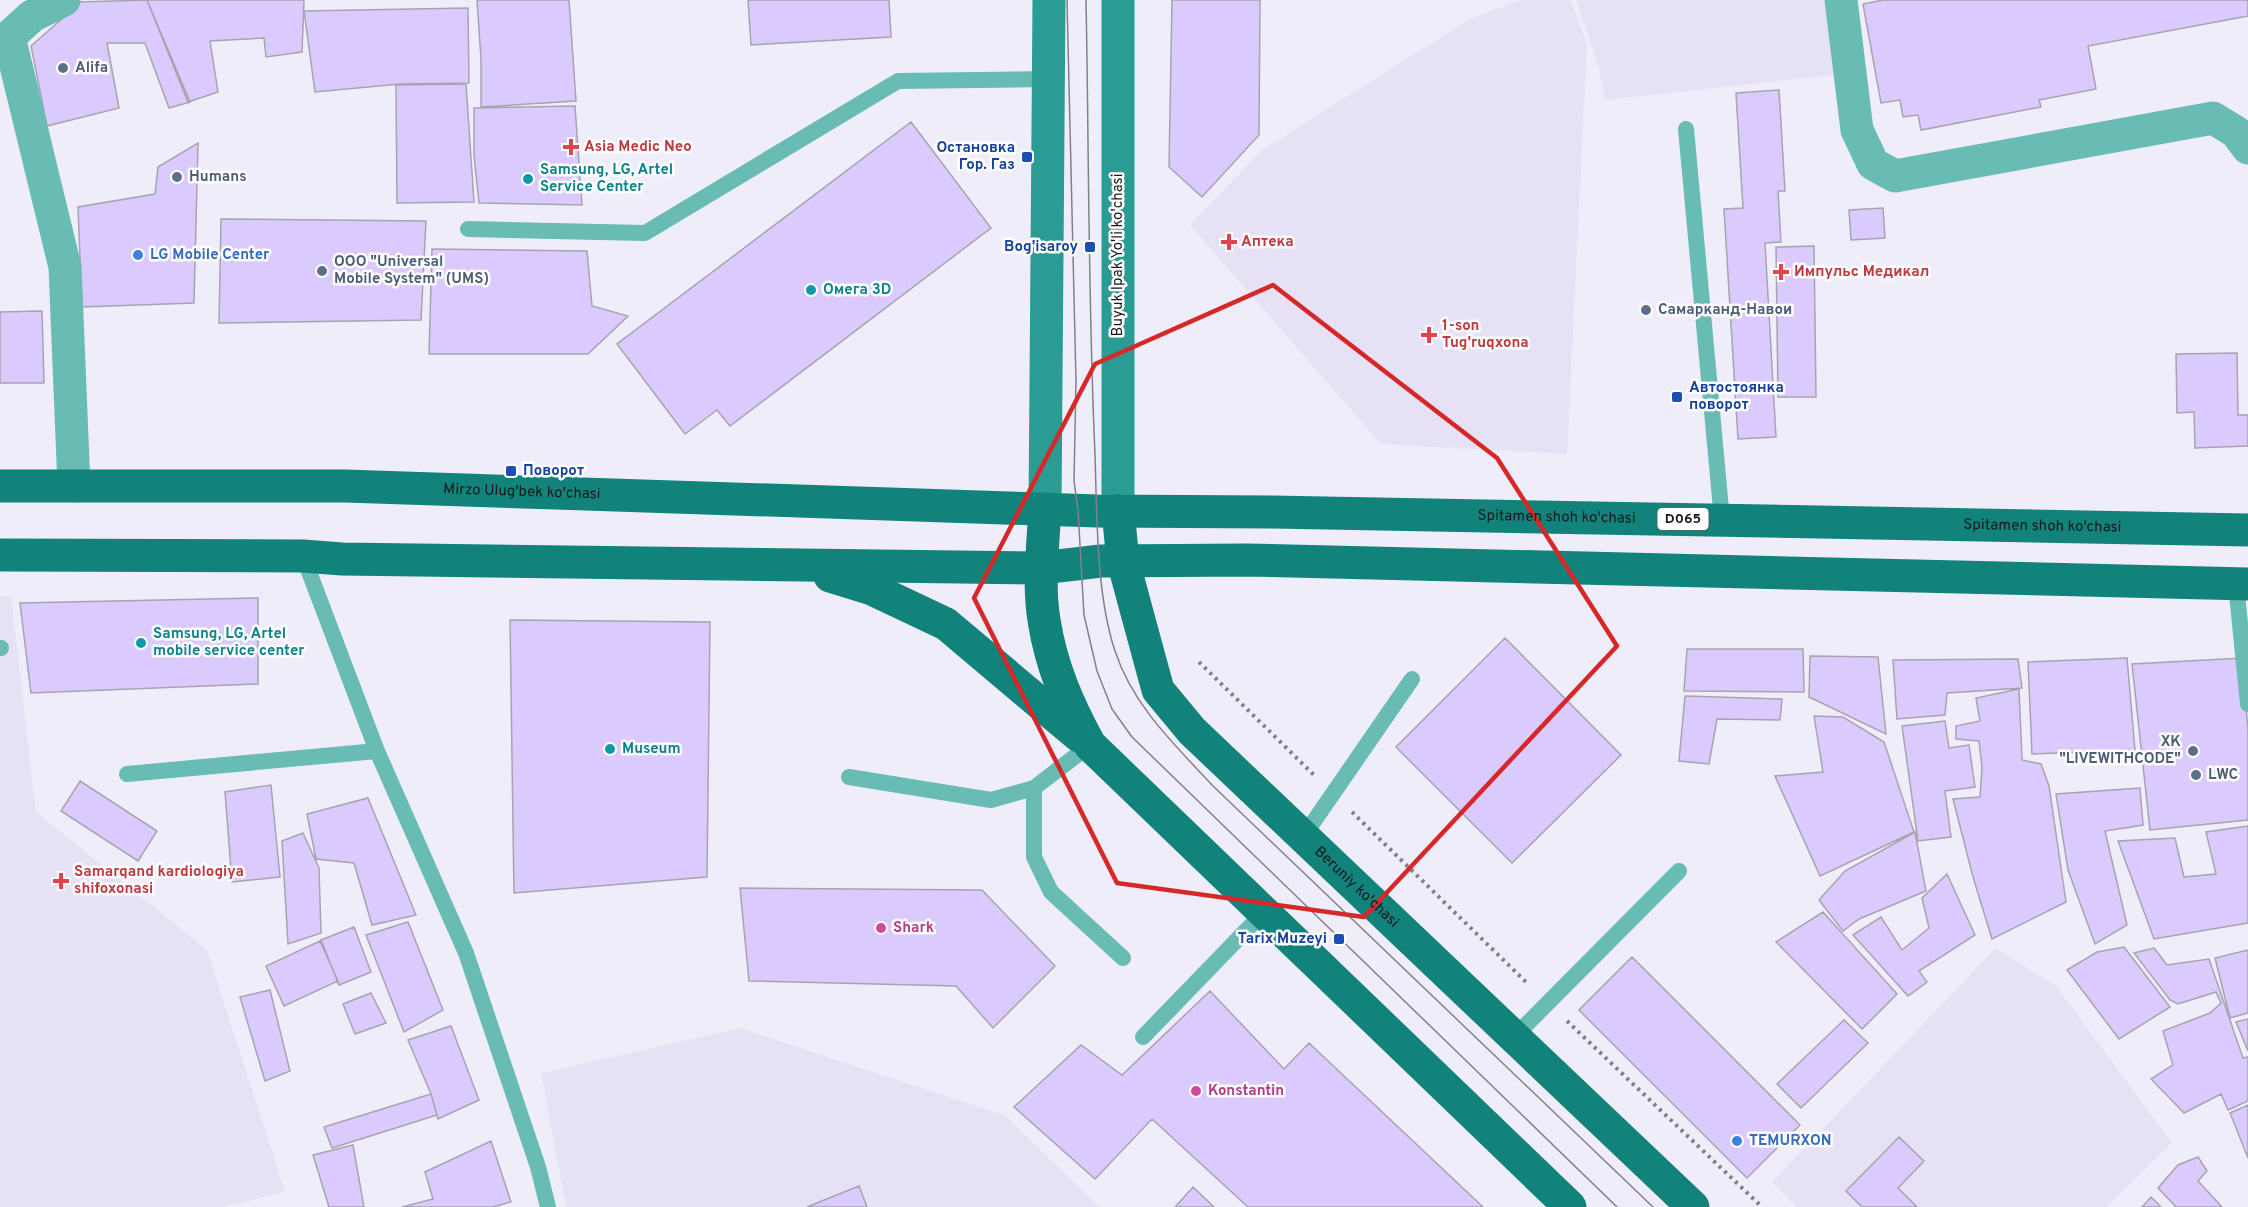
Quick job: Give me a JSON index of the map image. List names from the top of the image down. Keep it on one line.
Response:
{"streets":{"main road":["Buyuk Ipak Yo'li ko'chasi","Mirzo Ulug'bek ko'chasi","Spitamen shoh ko'chasi","D065","Beruniy ko'chasi"]},"crossings":[["Buyuk Ipak Yo'li ko'chasi","Mirzo Ulug'bek ko'chasi"],["Buyuk Ipak Yo'li ko'chasi","Spitamen shoh ko'chasi"],["Buyuk Ipak Yo'li ko'chasi","Beruniy ko'chasi"],["Mirzo Ulug'bek ko'chasi","Spitamen shoh ko'chasi"],["Mirzo Ulug'bek ko'chasi","Beruniy ko'chasi"],["Spitamen shoh ko'chasi","Beruniy ko'chasi"]],"places":{"other":["Alifa","Humans","Samsung, LG, Artel Service Center","LG Mobile Center","ООО \"Universal Mobile System\" (UMS)","Омега 3D","Самарканд-Навои","Samsung, LG, Artel mobile service center","Museum","XK \"LIVEWITHCODE\"","LWC","Shark","Konstantin","TEMURXON"],"health":["Asia Medic Neo","Аптека","Импульс Медикал","1-son Tug'ruqxona","Samarqand kardiologiya shifoxonasi"],"transit":["Остановка Гор. Газ","Bog'isaroy","Автостоянка поворот","Поворот","Tarix Muzeyi"]}}
